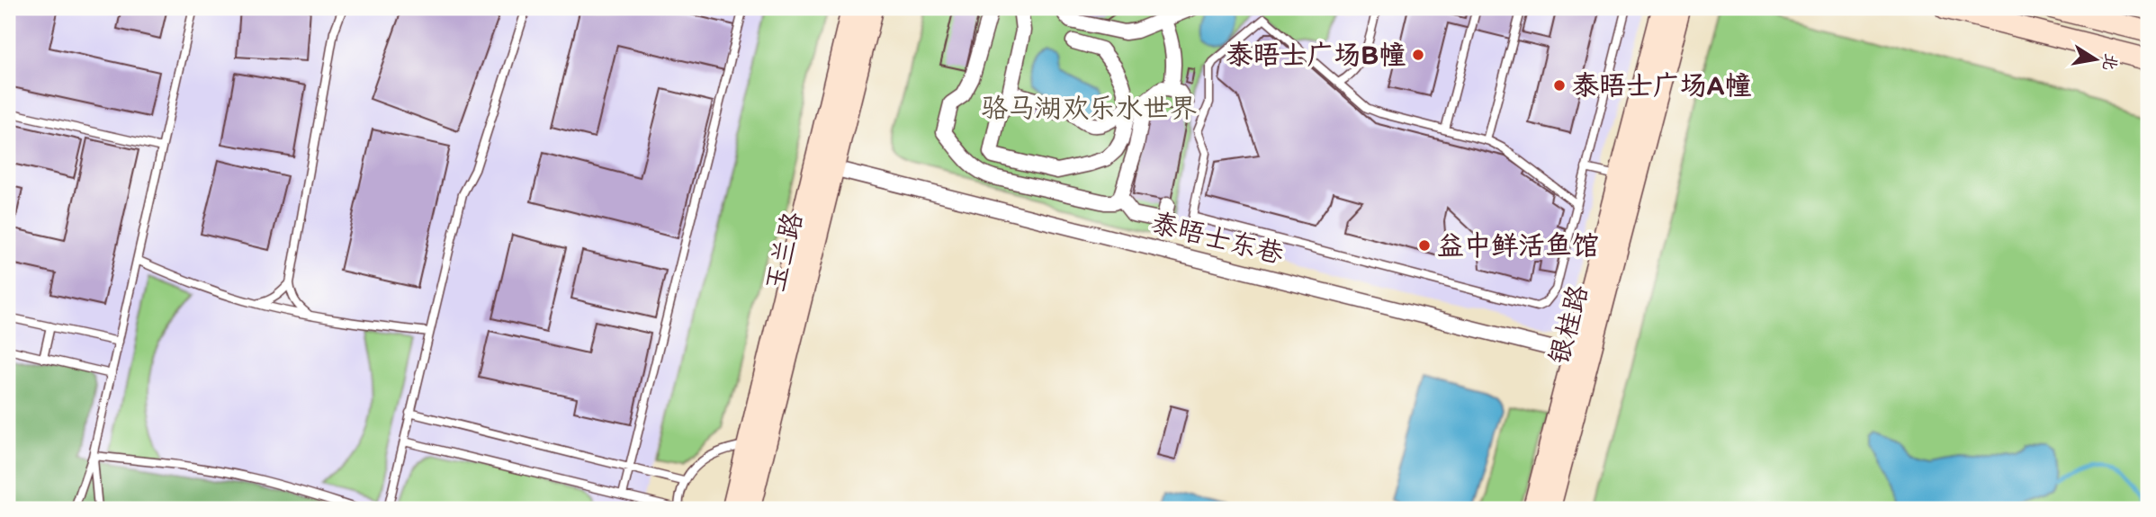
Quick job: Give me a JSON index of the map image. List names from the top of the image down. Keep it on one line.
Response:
{"streets":{"street":["泰晤士东巷","玉兰路","银桂路"]},"crossings":[["泰晤士东巷","玉兰路"],["泰晤士东巷","银桂路"]],"parks":["骆马湖欢乐水世界"],"places":["泰晤士广场B幢","泰晤士广场A幢","益中鲜活鱼馆"],"north":"right"}
